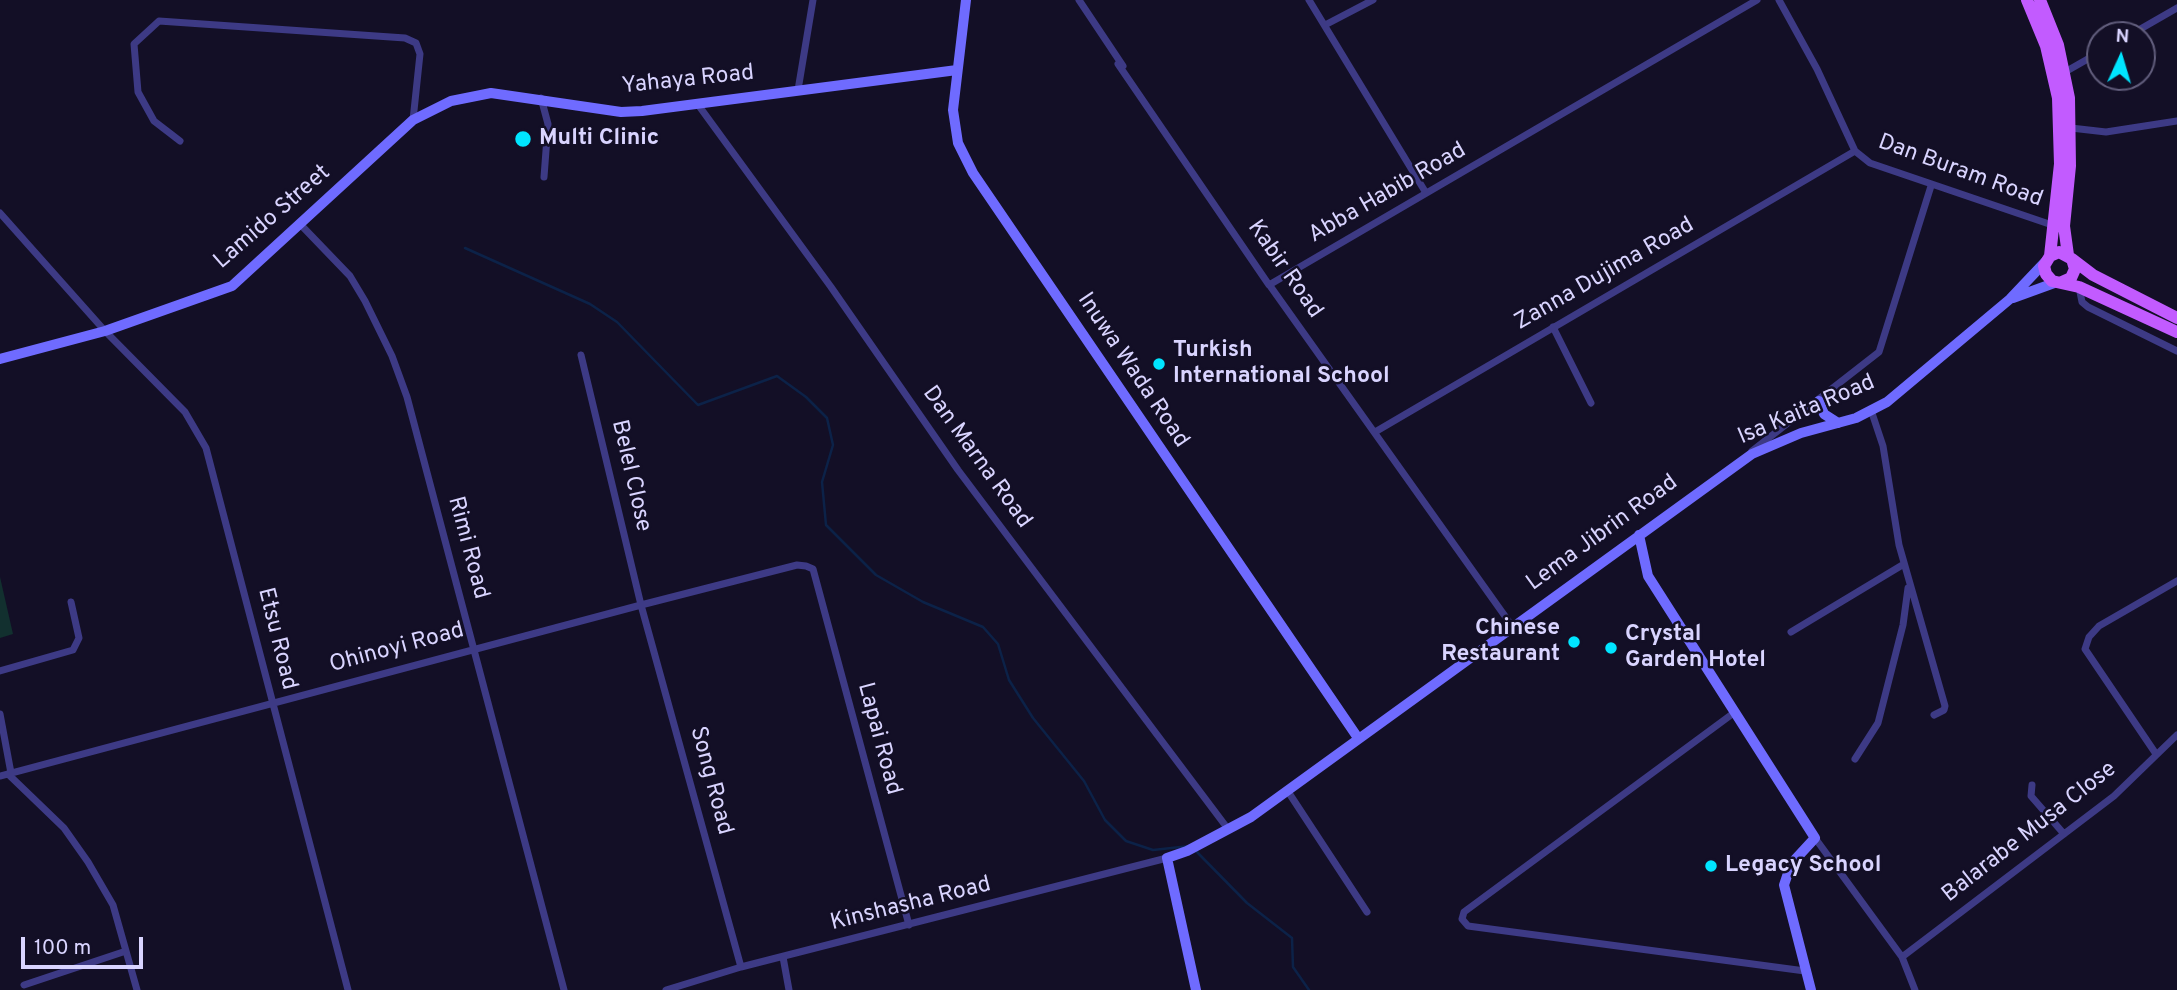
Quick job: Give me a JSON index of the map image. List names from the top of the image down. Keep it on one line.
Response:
{"streets":{"street":["Yahaya Road","Dan Buram Road","Abba Habib Road","Lamido Street","Kabir Road","Zanna Dujima Road","Inuwa Wada Road","Isa Kaita Road","Dan Marna Road","Belel Close","Lema Jibrin Road","Rimi Road","Etsu Road","Ohinoyi Road","Lapai Road","Song Road","Balarabe Musa Close","Kinshasha Road"]},"crossings":[["Yahaya Road","Lamido Street"],["Yahaya Road","Inuwa Wada Road"],["Yahaya Road","Dan Marna Road"],["Dan Buram Road","Zanna Dujima Road"],["Dan Buram Road","Lema Jibrin Road"],["Abba Habib Road","Kabir Road"],["Lamido Street","Rimi Road"],["Lamido Street","Etsu Road"],["Kabir Road","Zanna Dujima Road"],["Kabir Road","Lema Jibrin Road"],["Inuwa Wada Road","Lema Jibrin Road"],["Isa Kaita Road","Lema Jibrin Road"],["Dan Marna Road","Lema Jibrin Road"],["Belel Close","Ohinoyi Road"],["Belel Close","Song Road"],["Lema Jibrin Road","Kinshasha Road"],["Rimi Road","Ohinoyi Road"],["Etsu Road","Ohinoyi Road"],["Ohinoyi Road","Lapai Road"],["Ohinoyi Road","Song Road"],["Lapai Road","Kinshasha Road"],["Song Road","Kinshasha Road"]],"places":["Multi Clinic","Turkish International School","Chinese Restaurant","Crystal Garden Hotel","Legacy School"],"scale_bar":"100 m","north":"top"}
